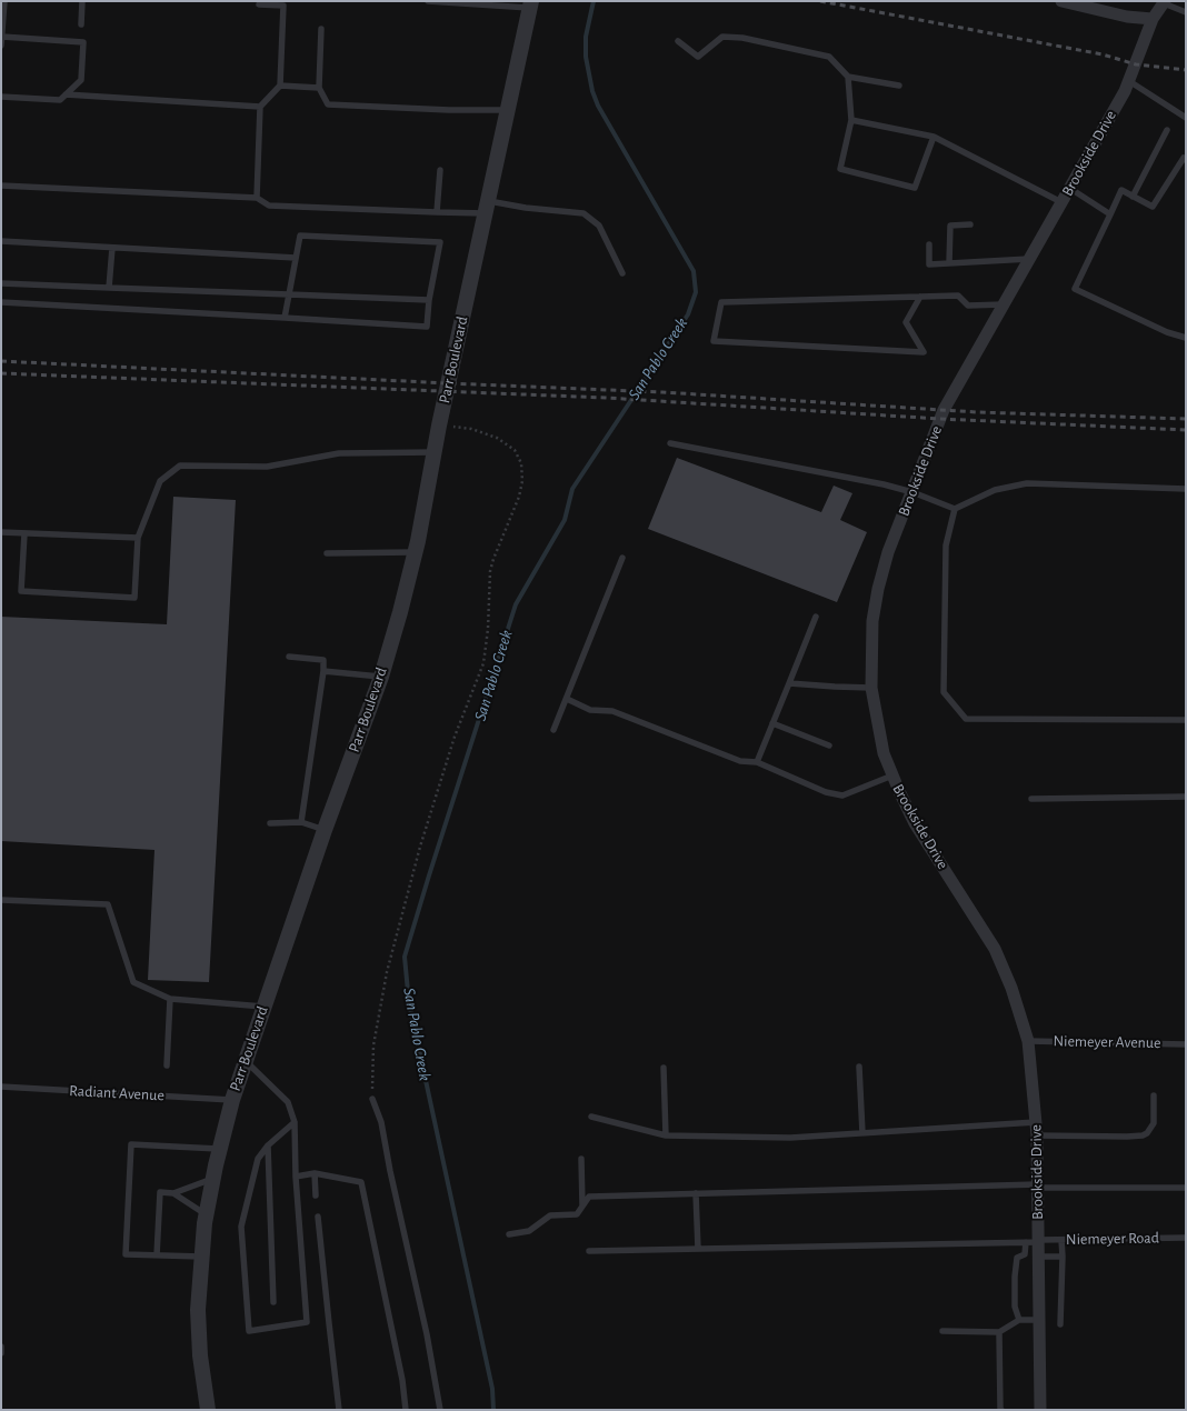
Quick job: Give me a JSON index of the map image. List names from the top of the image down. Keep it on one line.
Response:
{"streets":{"street":["Brookside Drive","Parr Boulevard"],"lane":["Niemeyer Avenue","Radiant Avenue","Niemeyer Road"]},"crossings":[["Brookside Drive","Niemeyer Avenue"],["Brookside Drive","Niemeyer Road"],["Parr Boulevard","Radiant Avenue"]],"water":["San Pablo Creek"]}
